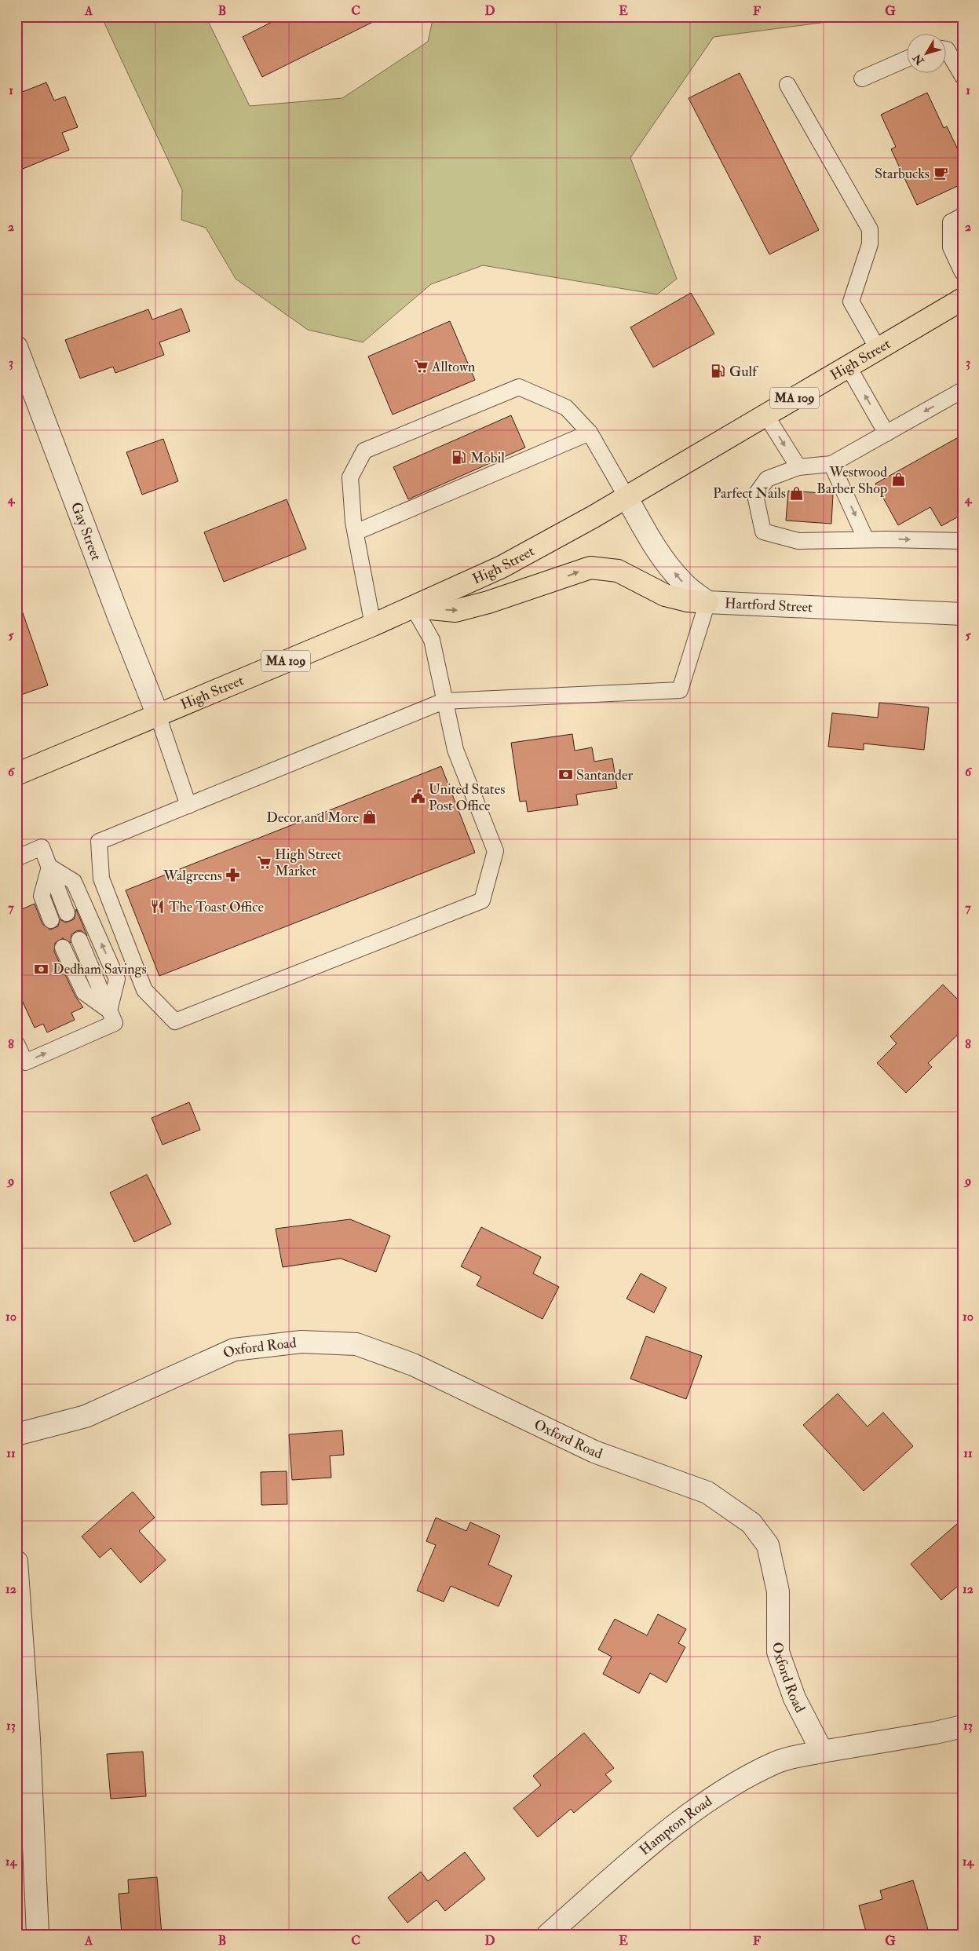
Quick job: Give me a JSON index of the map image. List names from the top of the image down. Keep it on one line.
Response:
{"streets":{"main road":["High Street","MA 109"],"street":["Gay Street","Hartford Street","Oxford Road","Hampton Road"]},"crossings":[["High Street","Gay Street"],["High Street","Hartford Street"],["Oxford Road","Hampton Road"]],"places":{"cafe":["Starbucks"],"supermarket":["Alltown","High Street Market"],"fuel station":["Gulf","Mobil"],"shop":["Westwood Barber Shop","Parfect Nails","Decor and More"],"bank":["Santander","Dedham Savings"],"public building":["United States Post Office"],"pharmacy":["Walgreens"],"restaurant":["The Toast Office"]},"north":"bottom left","grid":{"columns":["A","B","C","D","E","F","G"],"rows":["1","2","3","4","5","6","7","8","9","10","11","12","13","14"]}}
